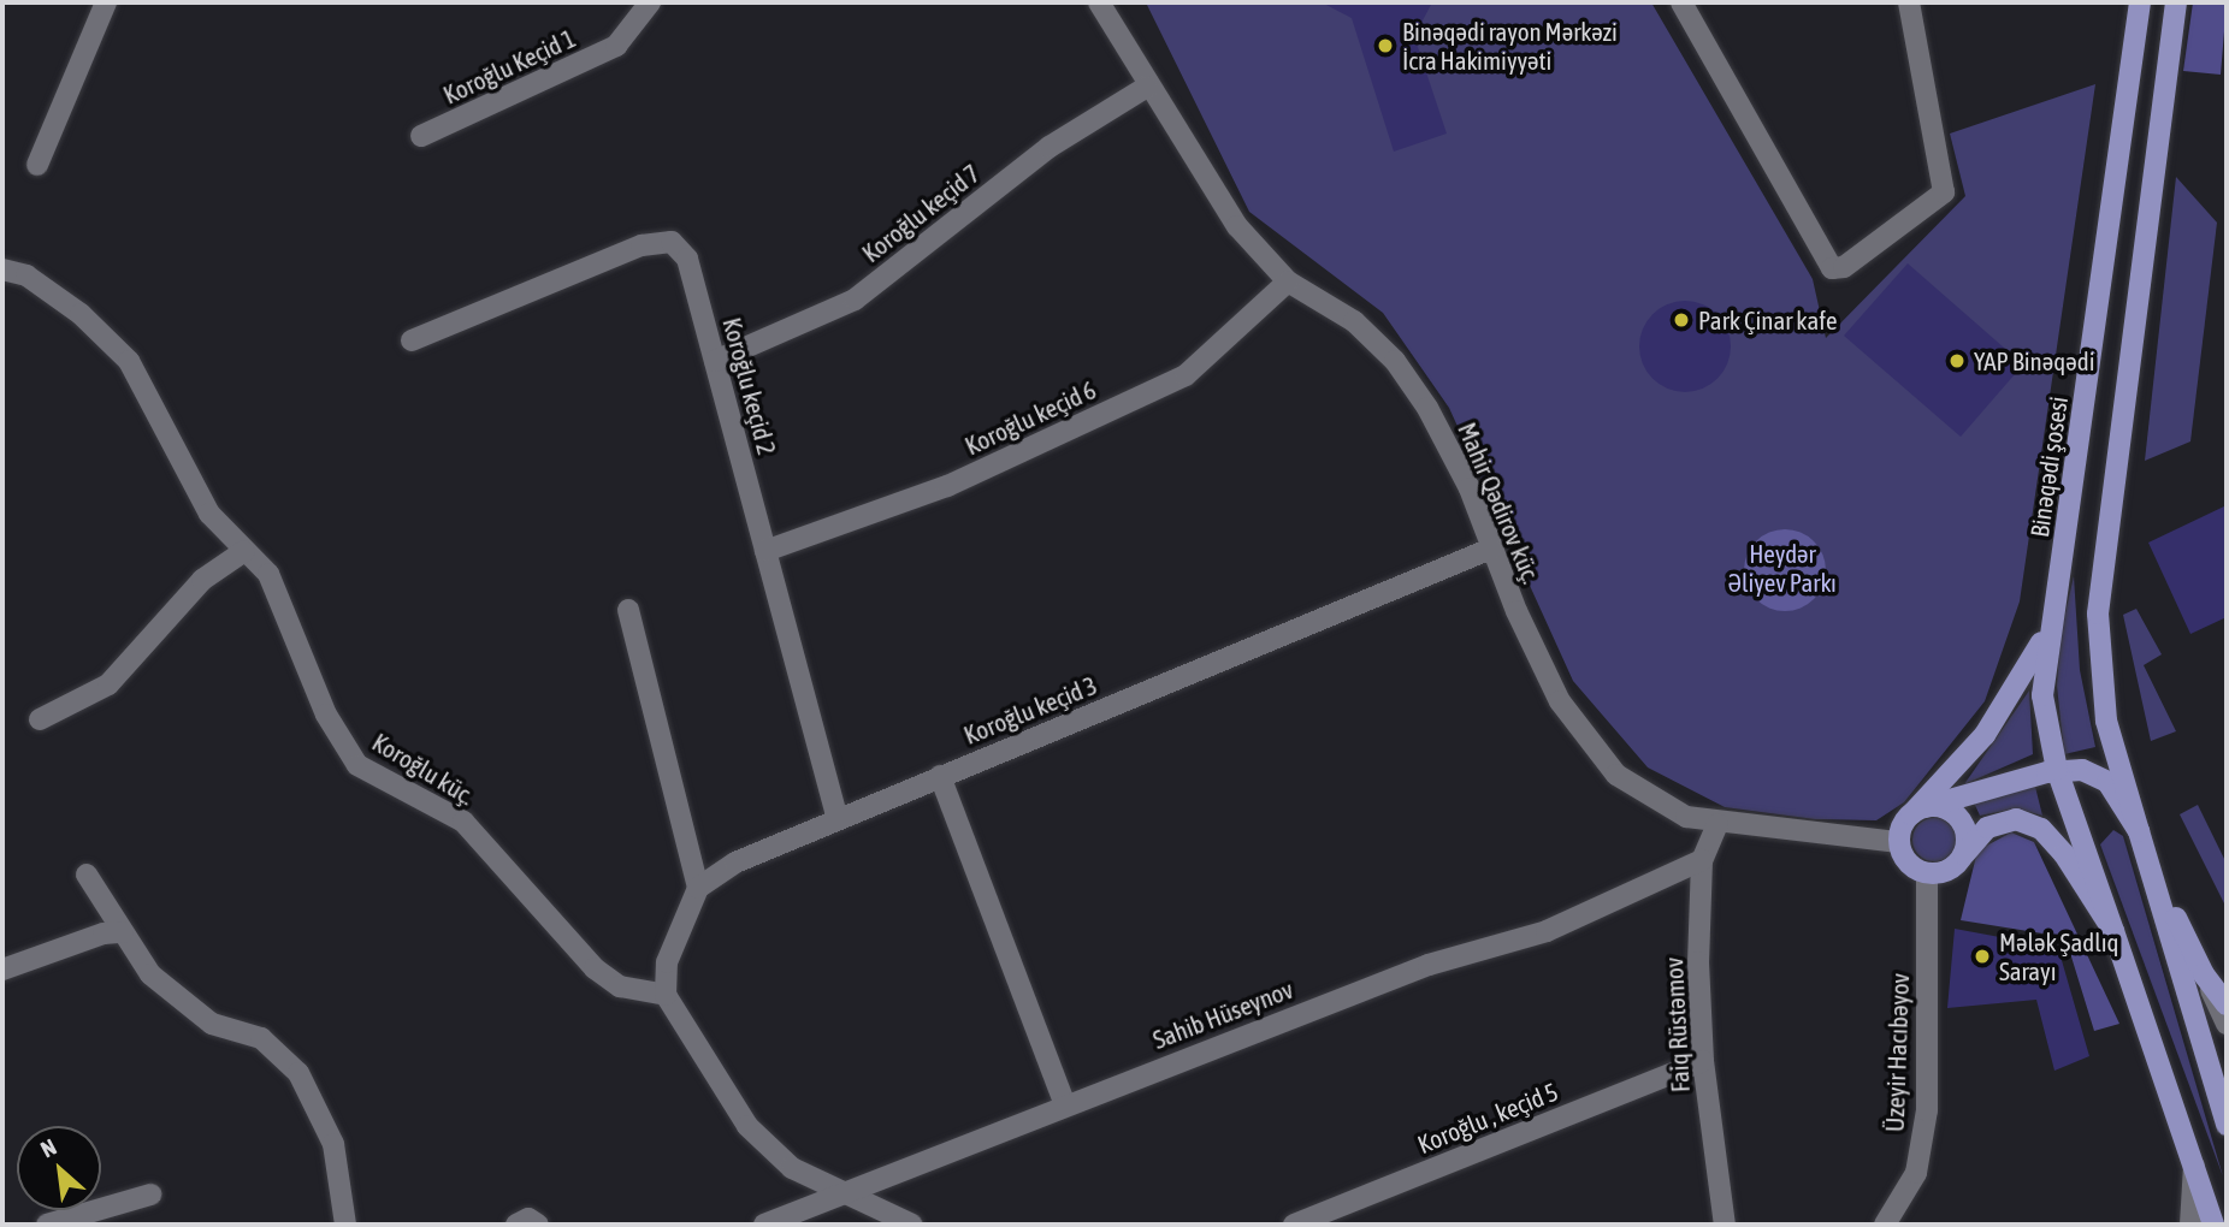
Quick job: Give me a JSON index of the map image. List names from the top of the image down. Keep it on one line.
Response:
{"streets":{"main road":["Binəqədi şosesi"],"street":["Koroğlu Keçid 1","Koroğlu keçid 7","Koroğlu keçid 2","Koroğlu keçid 6","Mahir Qədirov küç.","Koroğlu keçid 3","Koroğlu küç.","Sahib Hüseynov","Faiq Rüstəmov","Üzeyir Hacıbəyov","Koroğlu , keçid 5"]},"crossings":[["Koroğlu keçid 7","Koroğlu keçid 2"],["Koroğlu keçid 7","Mahir Qədirov küç."],["Koroğlu keçid 2","Koroğlu keçid 6"],["Koroğlu keçid 2","Koroğlu keçid 3"],["Koroğlu keçid 6","Mahir Qədirov küç."],["Mahir Qədirov küç.","Koroğlu keçid 3"],["Mahir Qədirov küç.","Faiq Rüstəmov"],["Mahir Qədirov küç.","Üzeyir Hacıbəyov"],["Sahib Hüseynov","Faiq Rüstəmov"],["Faiq Rüstəmov","Koroğlu , keçid 5"]],"parks":["Heydər Əliyev Parkı"],"places":["Binəqədi rayon Mərkəzi İcra Hakimiyyəti","Park Çinar kafe","YAP Binəqədi","Mələk Şadlıq Sarayı"],"north":"top left"}
